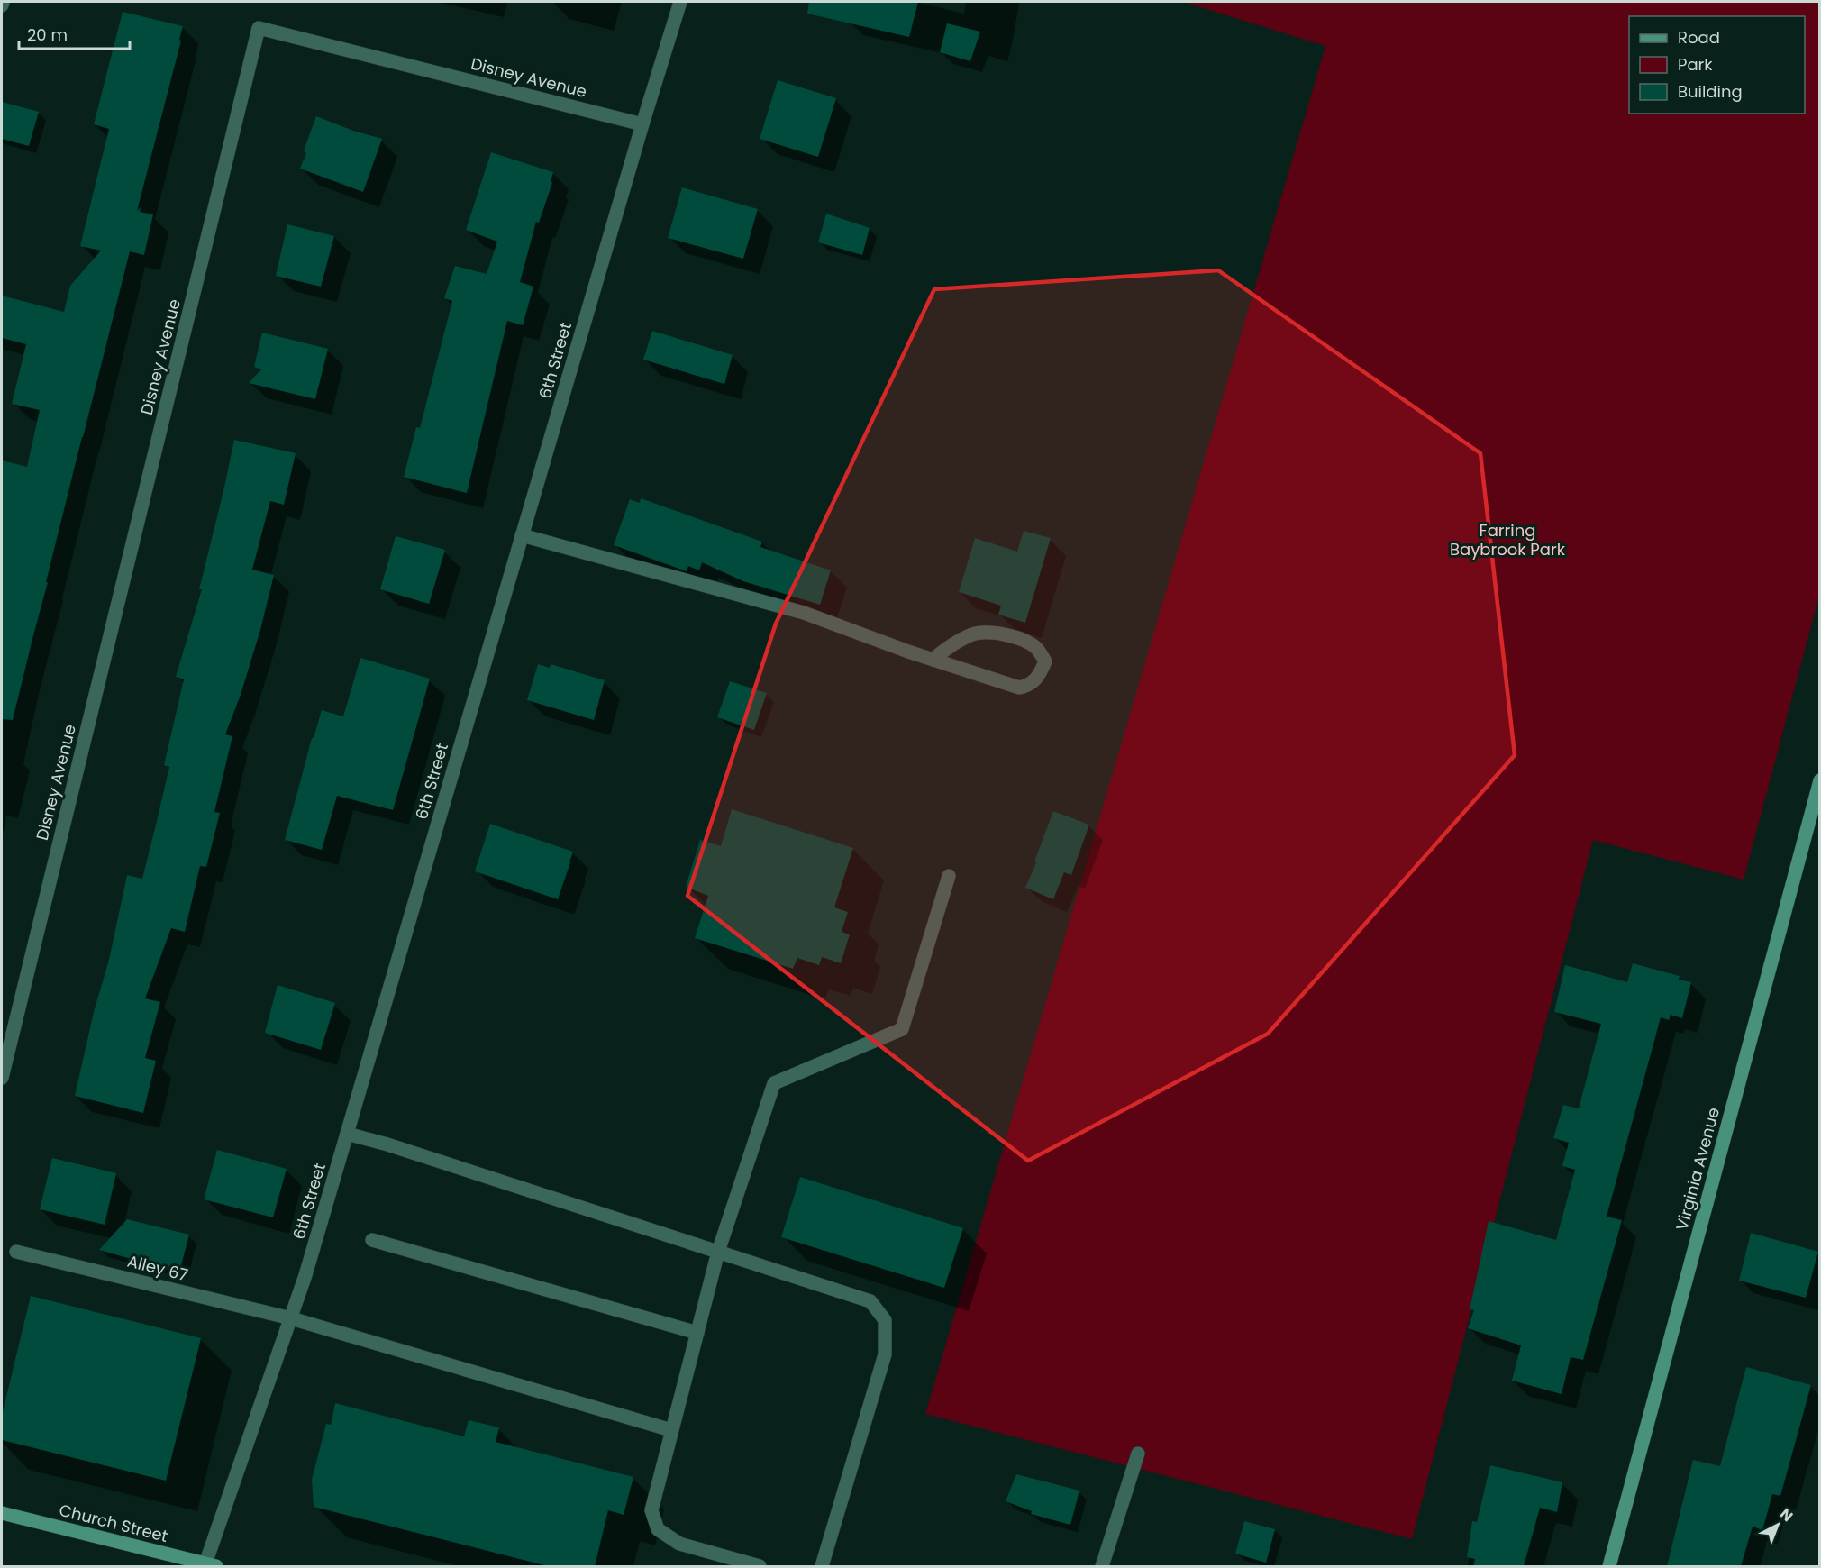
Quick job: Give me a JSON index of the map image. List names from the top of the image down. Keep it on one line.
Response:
{"streets":{"street":["Disney Avenue","6th Street","Virginia Avenue","Alley 67","Church Street"]},"crossings":[["Disney Avenue","6th Street"],["6th Street","Alley 67"],["6th Street","Church Street"]],"parks":["Farring Baybrook Park"],"legend":["Road","Park","Building"],"scale_bar":"20 m","north":"top right"}
